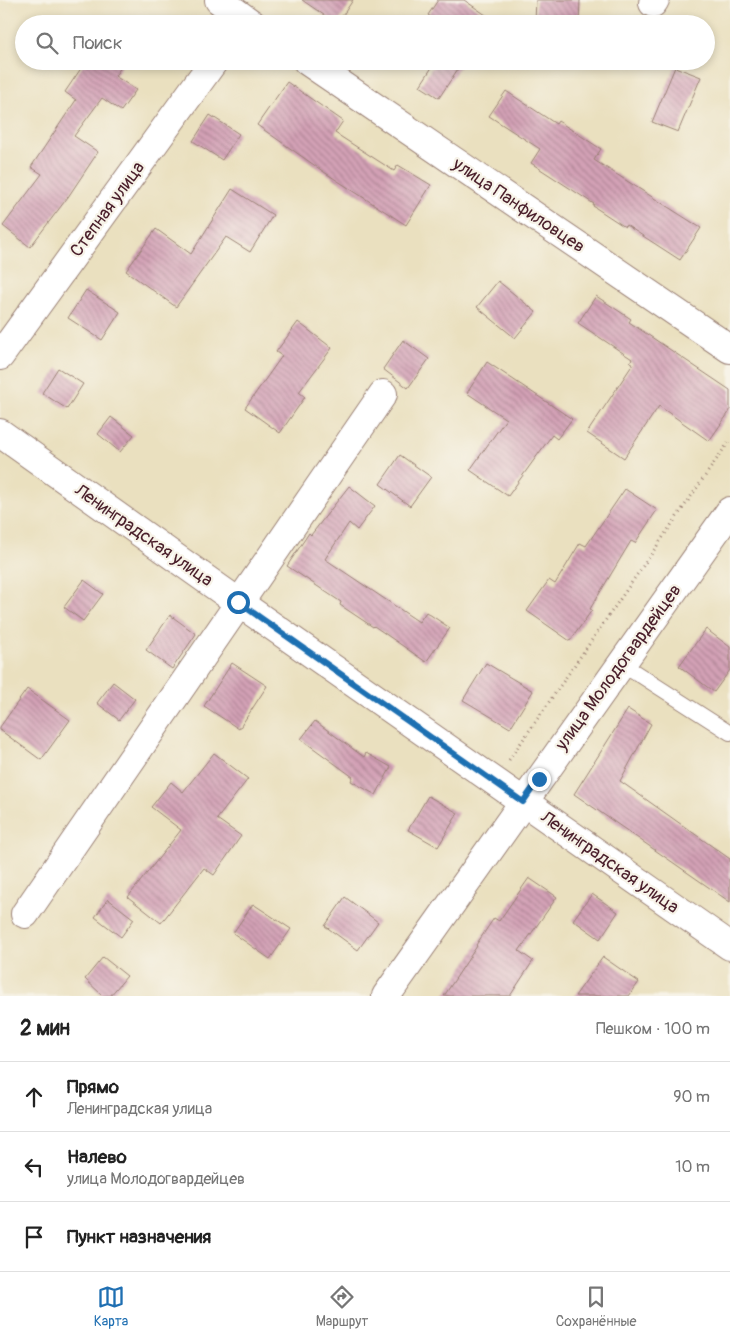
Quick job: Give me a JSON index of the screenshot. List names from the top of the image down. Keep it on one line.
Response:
{"streets":{"street":["улица Панфиловцев","Степная улица","Ленинградская улица","улица Молодогвардейцев"]},"crossings":[["Ленинградская улица","улица Молодогвардейцев"]],"page":{"search":"Поиск","heading":["2 мин","Пешком · 100 m"],"list":[["Прямо","Ленинградская улица","90 m"],["Налево","улица Молодогвардейцев","10 m"],"Пункт назначения"],"nav":["Карта","Маршрут","Сохранённые"]}}
